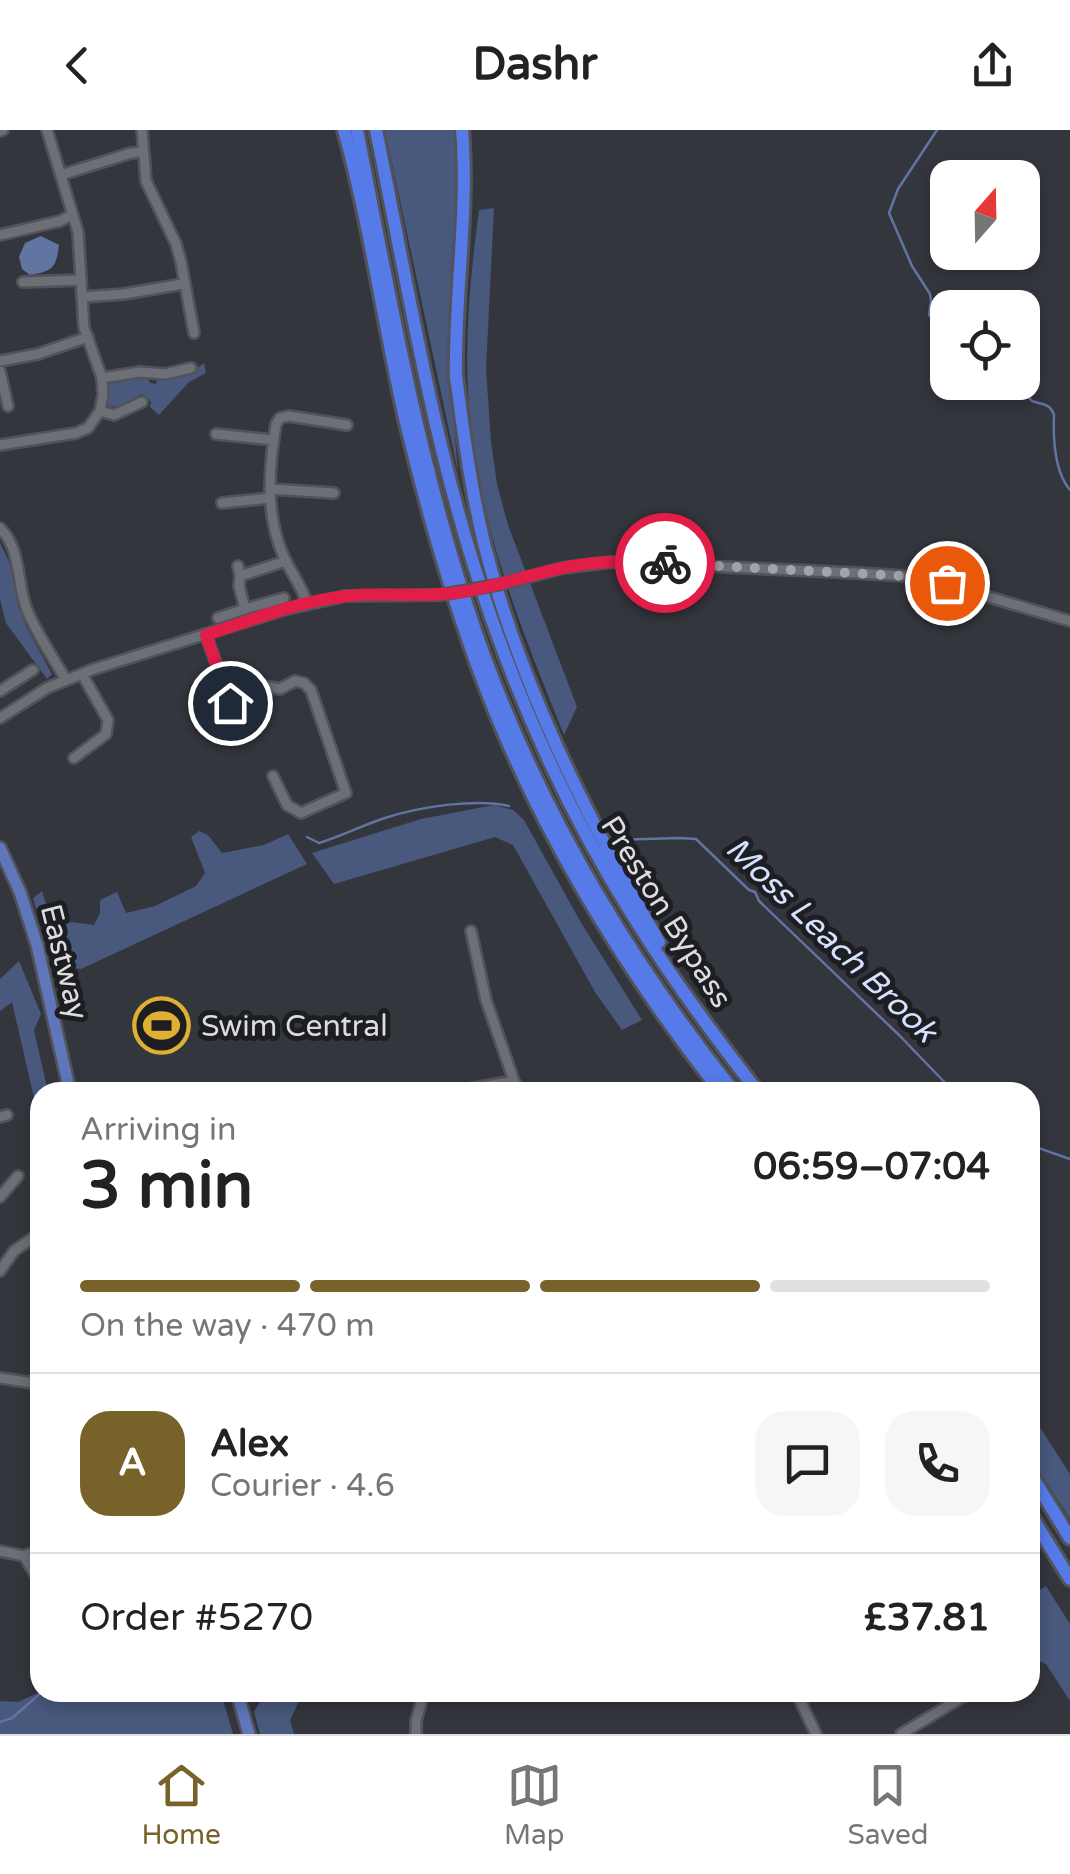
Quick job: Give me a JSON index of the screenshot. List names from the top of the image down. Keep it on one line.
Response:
{"streets":{"highway":["Preston Bypass"],"main road":["Eastway"]},"water":["Moss Leach Brook"],"places":{"sports":["Swim Central"]},"north":"top","page":{"header":"Dashr","heading":["3 min","Arriving in","06:59–07:04"],"panel":["Alex","Courier · 4.6","Order #5270","£37.81"],"bar":"On the way · 470 m","round":"A","tabs":["Home","Map","Saved"]}}
